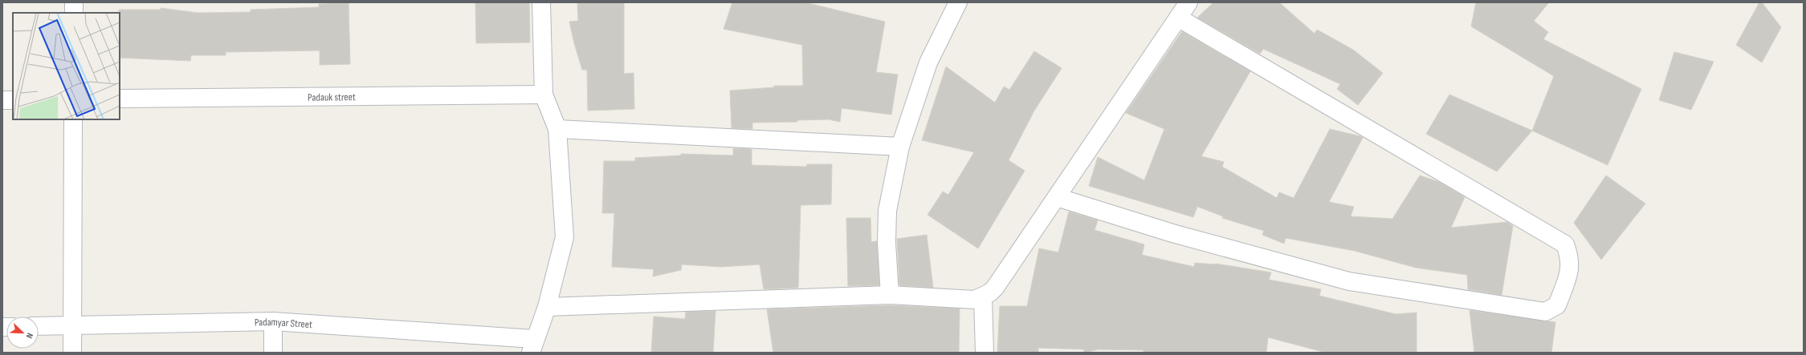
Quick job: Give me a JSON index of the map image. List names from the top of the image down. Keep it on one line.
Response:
{"streets":{"street":["Padauk street","Padamyar Street"]},"north":"bottom right"}
